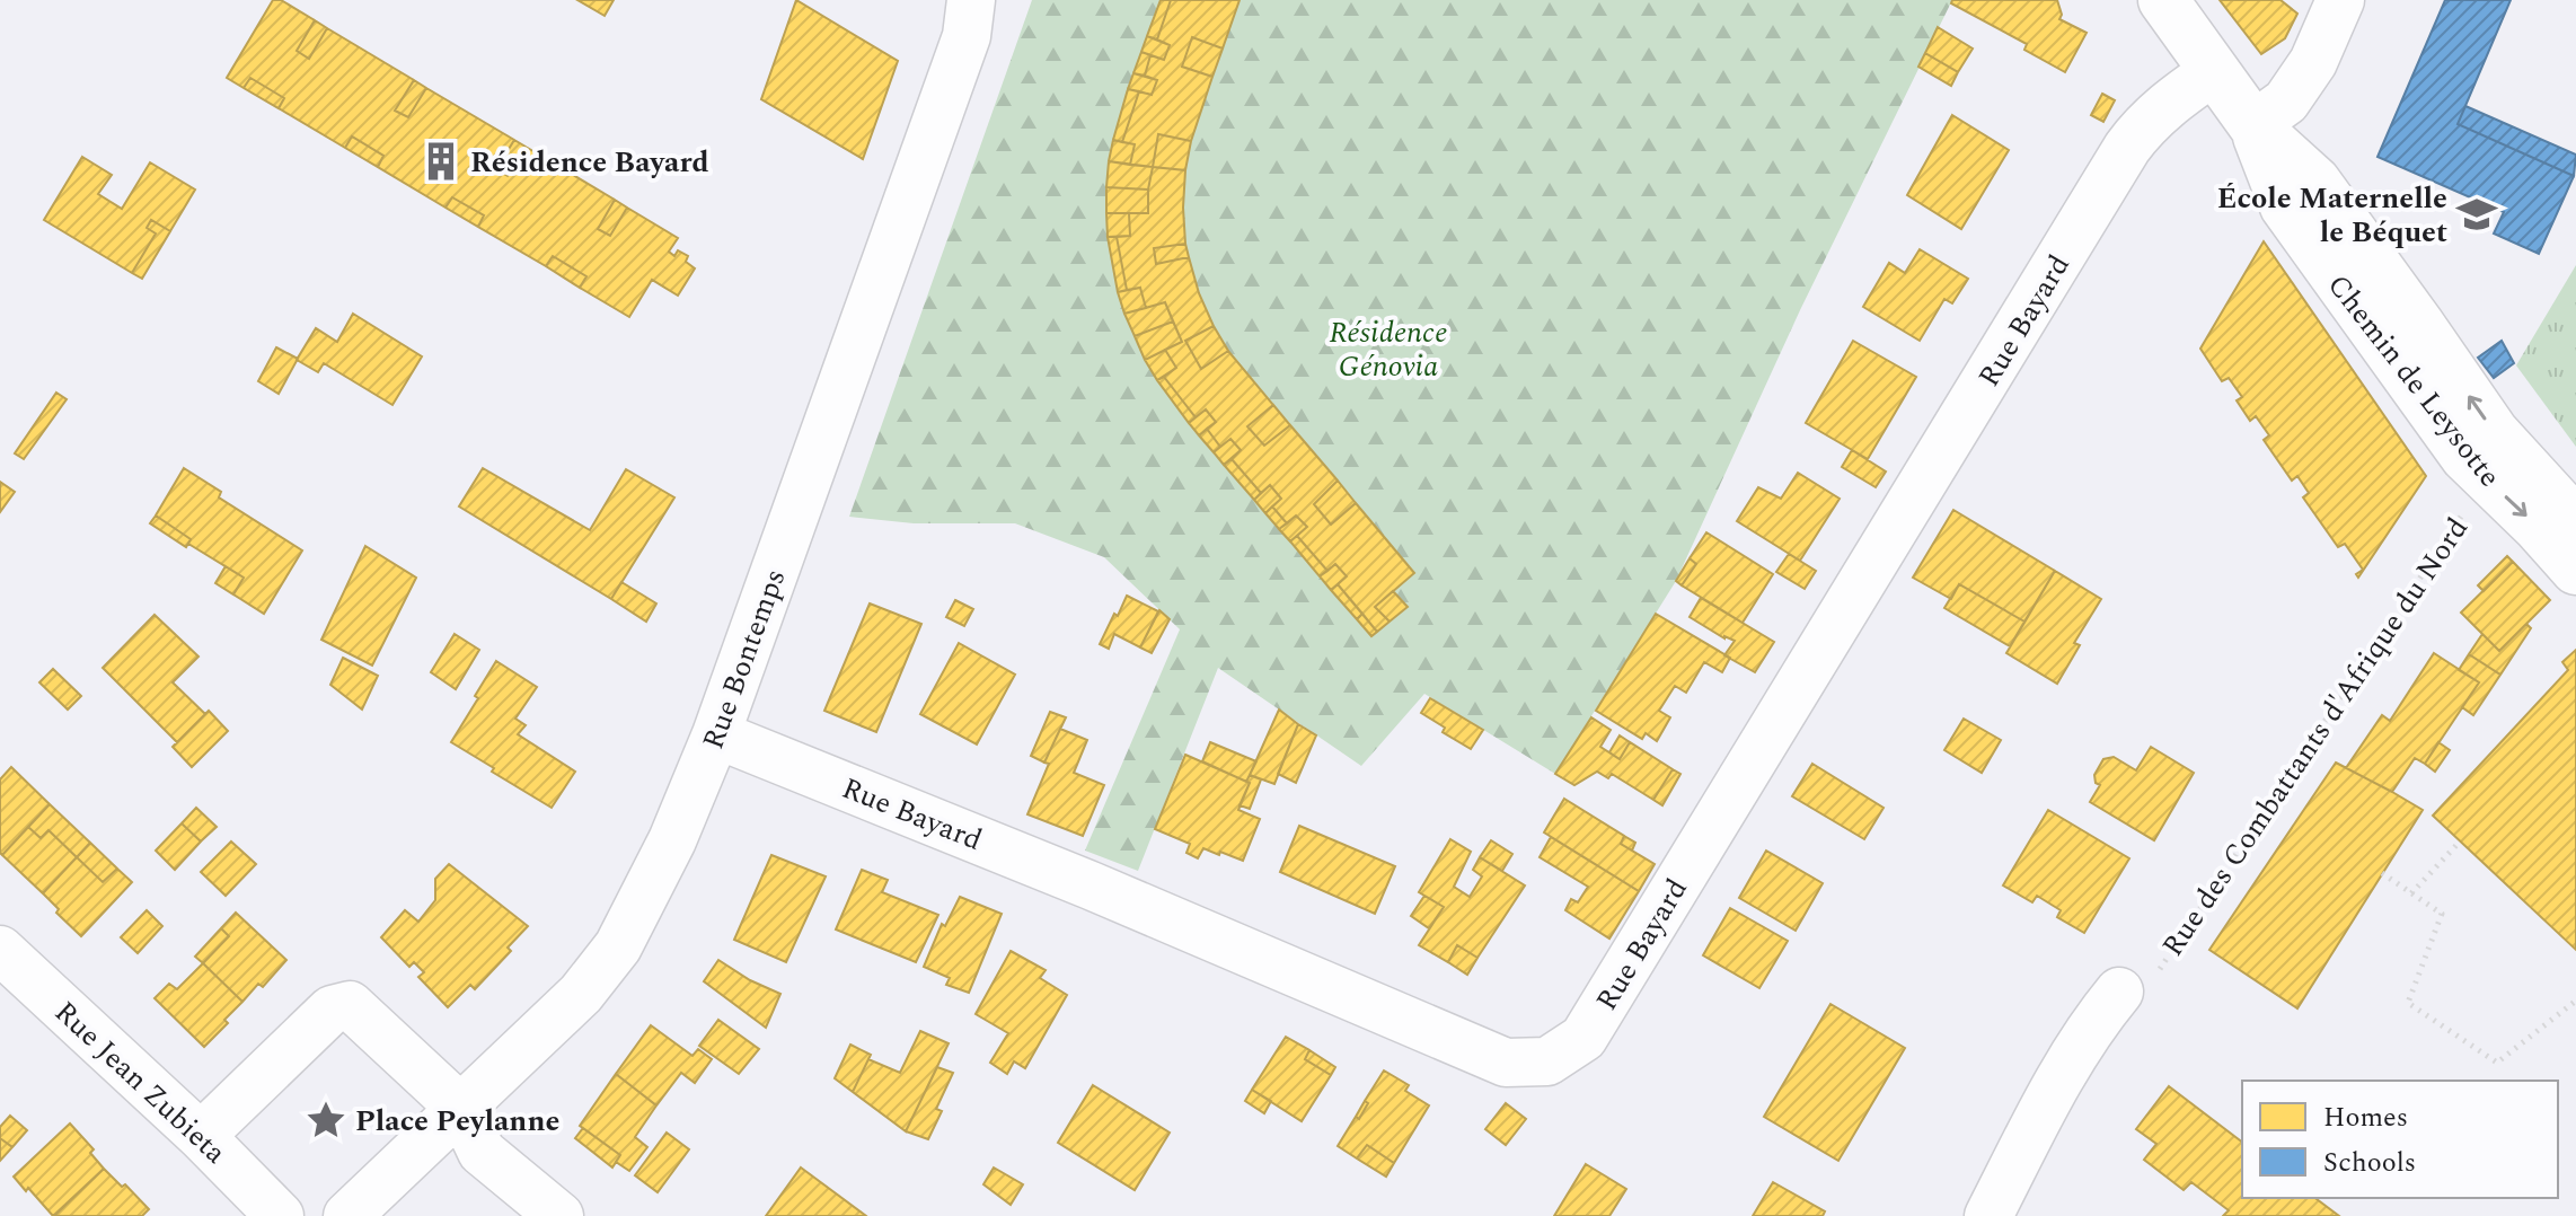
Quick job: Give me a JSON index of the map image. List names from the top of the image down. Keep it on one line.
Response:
{"streets":{"street":["Rue Bayard","Chemin de Leysotte","Rue Bontemps","Rue Jean Zubieta"],"path":["Rue des Combattants d'Afrique du Nord"]},"crossings":[["Rue Bayard","Chemin de Leysotte"],["Rue Bayard","Rue Bontemps"]],"parks":["Résidence Génovia"],"places":{"building":["Résidence Bayard"],"school or university":["École Maternelle le Béquet"],"place":["Place Peylanne"]},"legend":["Homes","Schools"]}
